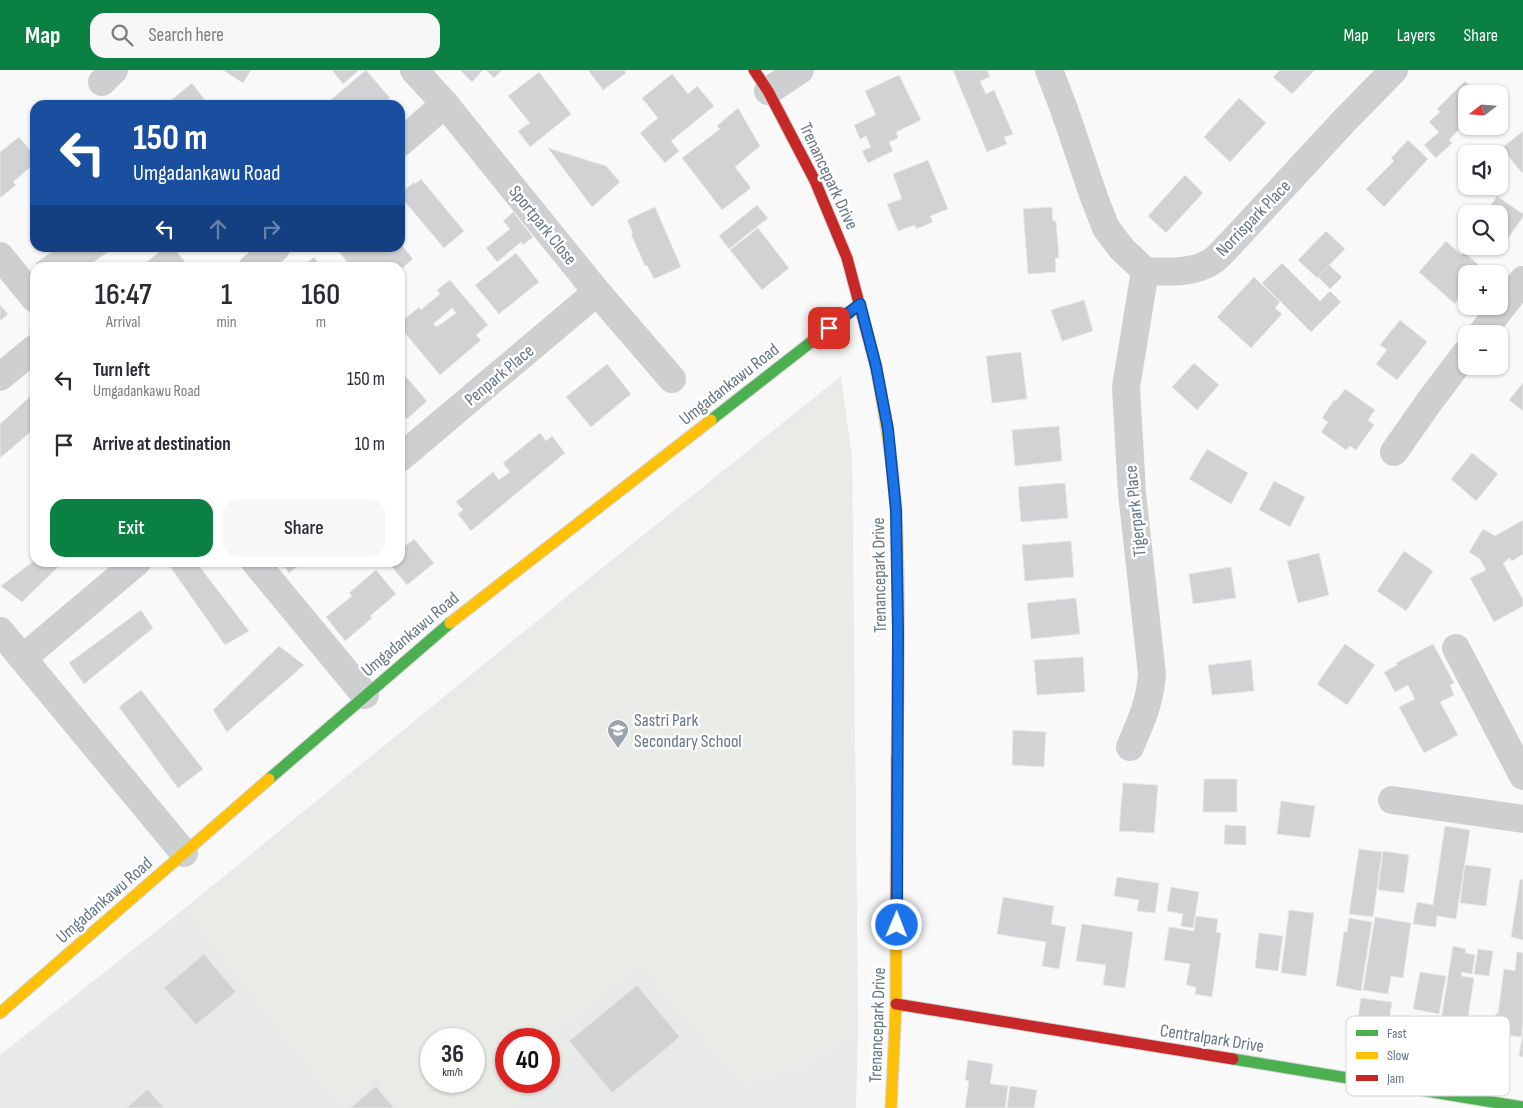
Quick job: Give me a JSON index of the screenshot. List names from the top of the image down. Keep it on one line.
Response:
{"streets":{"street":["Trenancepark Drive","Norrispark Place","Sportpark Close","Penpark Place","Umgadankawu Road","Tigerpark Place","Centralpark Drive"]},"crossings":[["Trenancepark Drive","Umgadankawu Road"],["Trenancepark Drive","Centralpark Drive"],["Norrispark Place","Tigerpark Place"],["Sportpark Close","Penpark Place"]],"places":{"school or university":["Sastri Park Secondary School"]},"legend":["Fast","Slow","Jam"],"north":"left","page":{"header":"Map","search":"Search here","nav":["Map","Layers","Share"],"map_buttons":["+","−"],"turn":["150 m","Umgadankawu Road"],"eta":["16:47","Arrival","1","min","160","m"],"list":[{"name":"Turn left","note":"Umgadankawu Road","value":"150 m"},{"name":"Arrive at destination","value":"10 m"}],"buttons":["Exit","Share"],"speed":"36 km/h","limit":"40"}}
